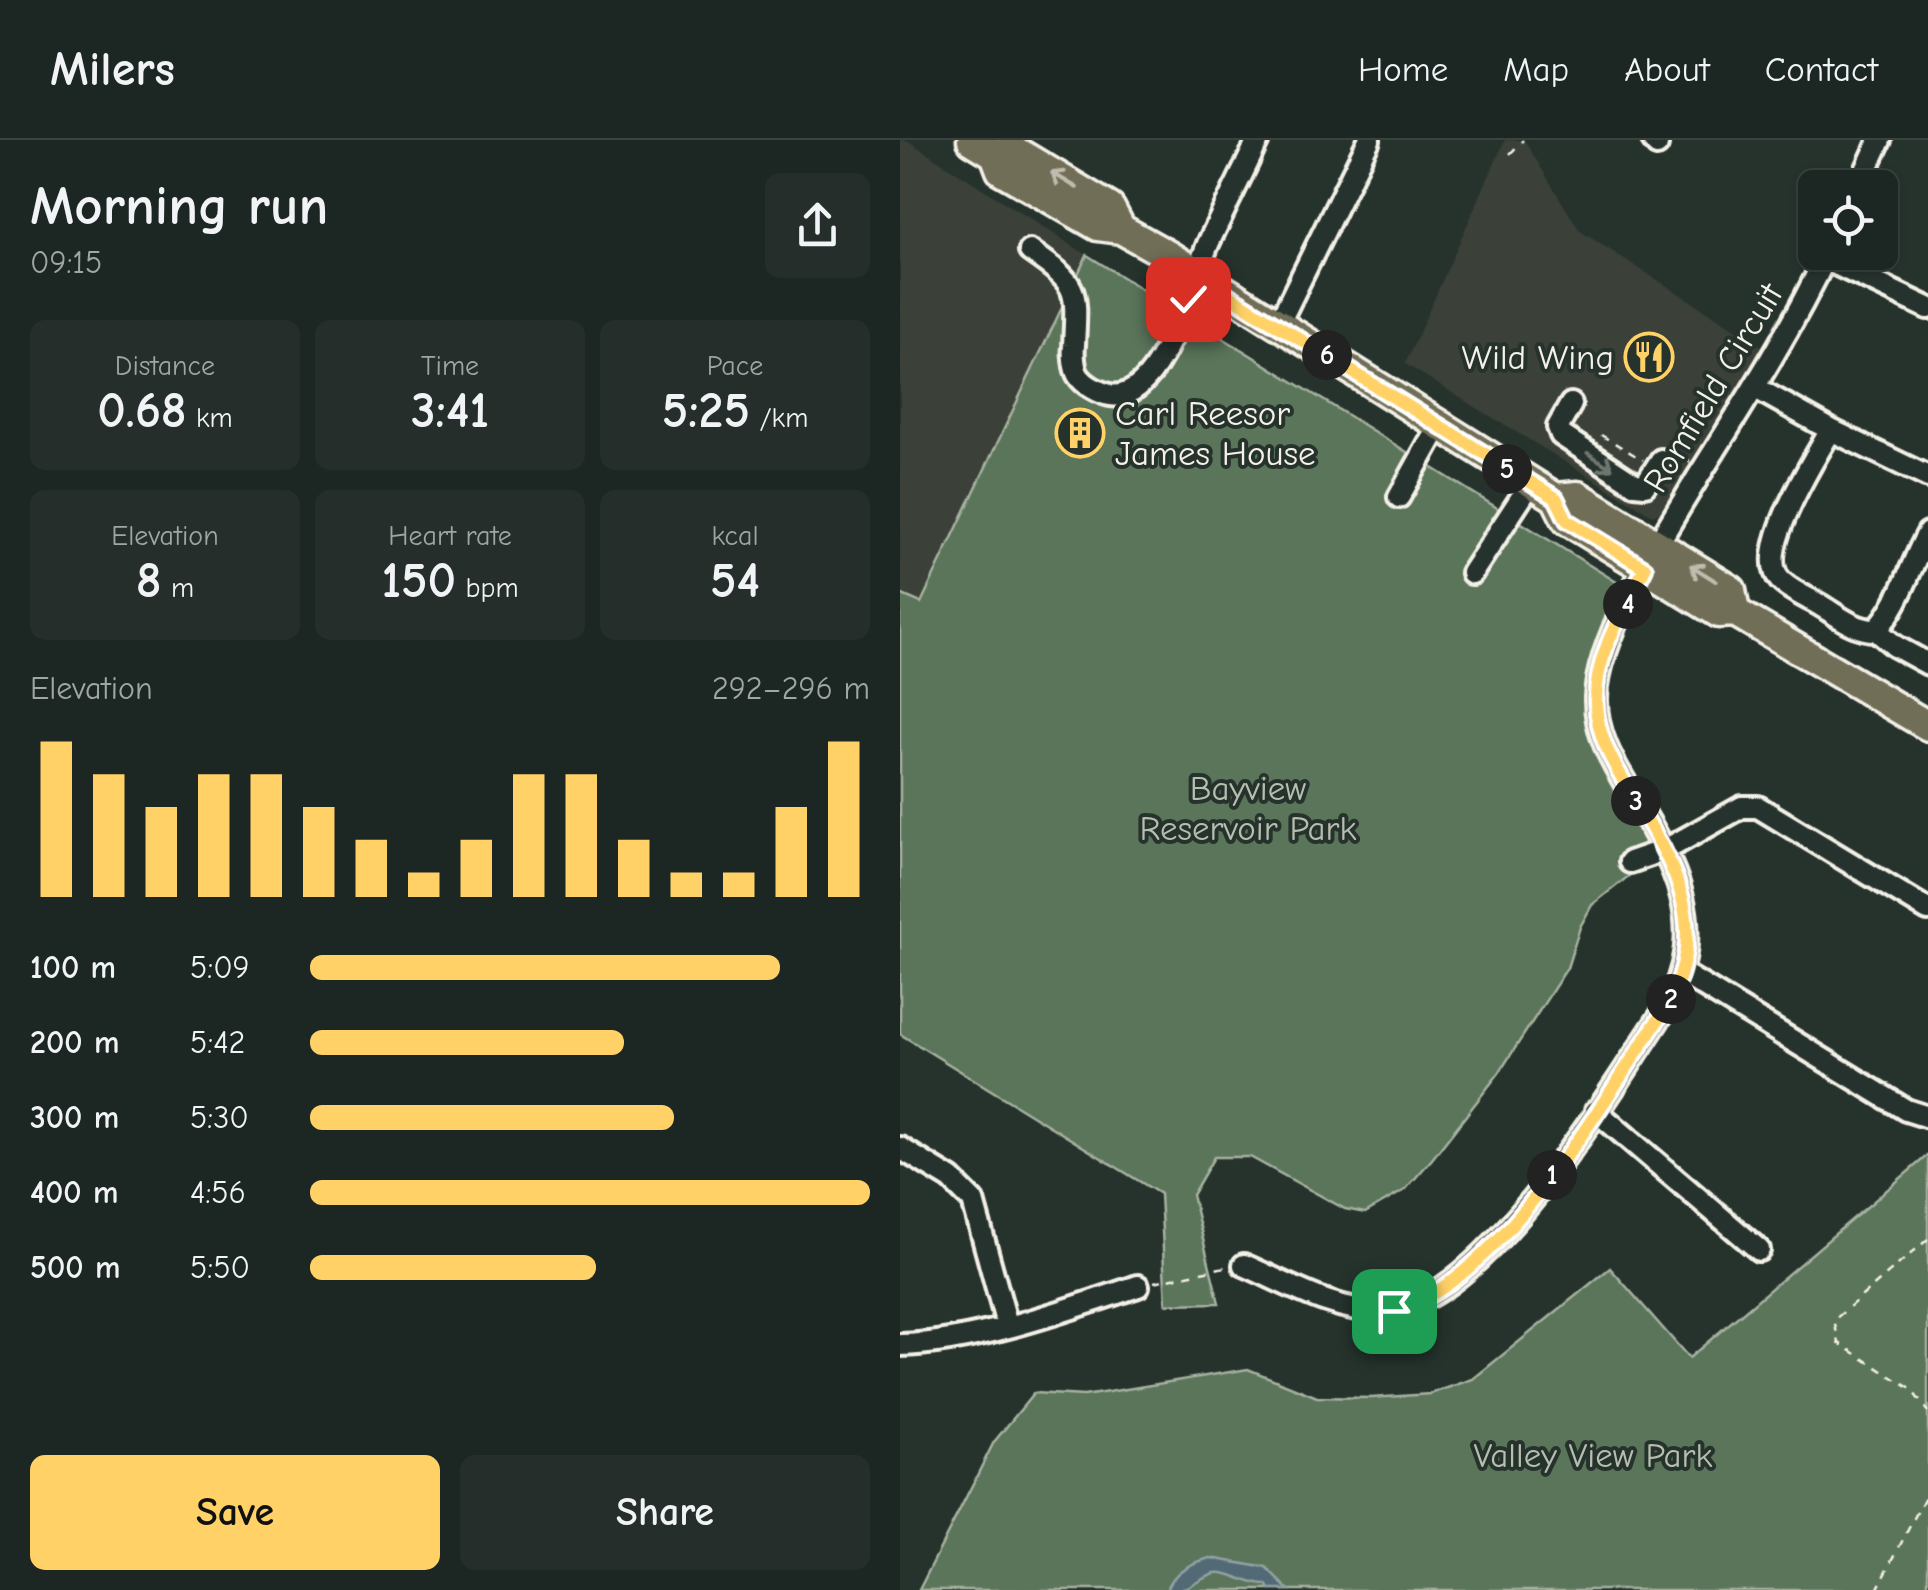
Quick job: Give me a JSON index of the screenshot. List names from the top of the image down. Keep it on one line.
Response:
{"streets":{"street":["Romfield Circuit"]},"parks":["Bayview Reservoir Park","Valley View Park"],"places":{"restaurant":["Wild Wing"],"building":["Carl Reesor James House"]},"page":{"header":"Milers","nav":["Home","Map","About","Contact"],"heading":["Morning run","09:15"],"stats":[["Distance","0.68 km"],["Time","3:41"],["Pace","5:25 /km"],["Elevation","8 m"],["Heart rate","150 bpm"],["kcal","54"]],"pins":["6","5","4","3","2","1"],"chart":["Elevation","292–296 m"],"list":[{"name":"100 m","note":"5:09"},{"name":"200 m","note":"5:42"},{"name":"300 m","note":"5:30"},{"name":"400 m","note":"4:56"},{"name":"500 m","note":"5:50"}],"buttons":["Save","Share"]}}
